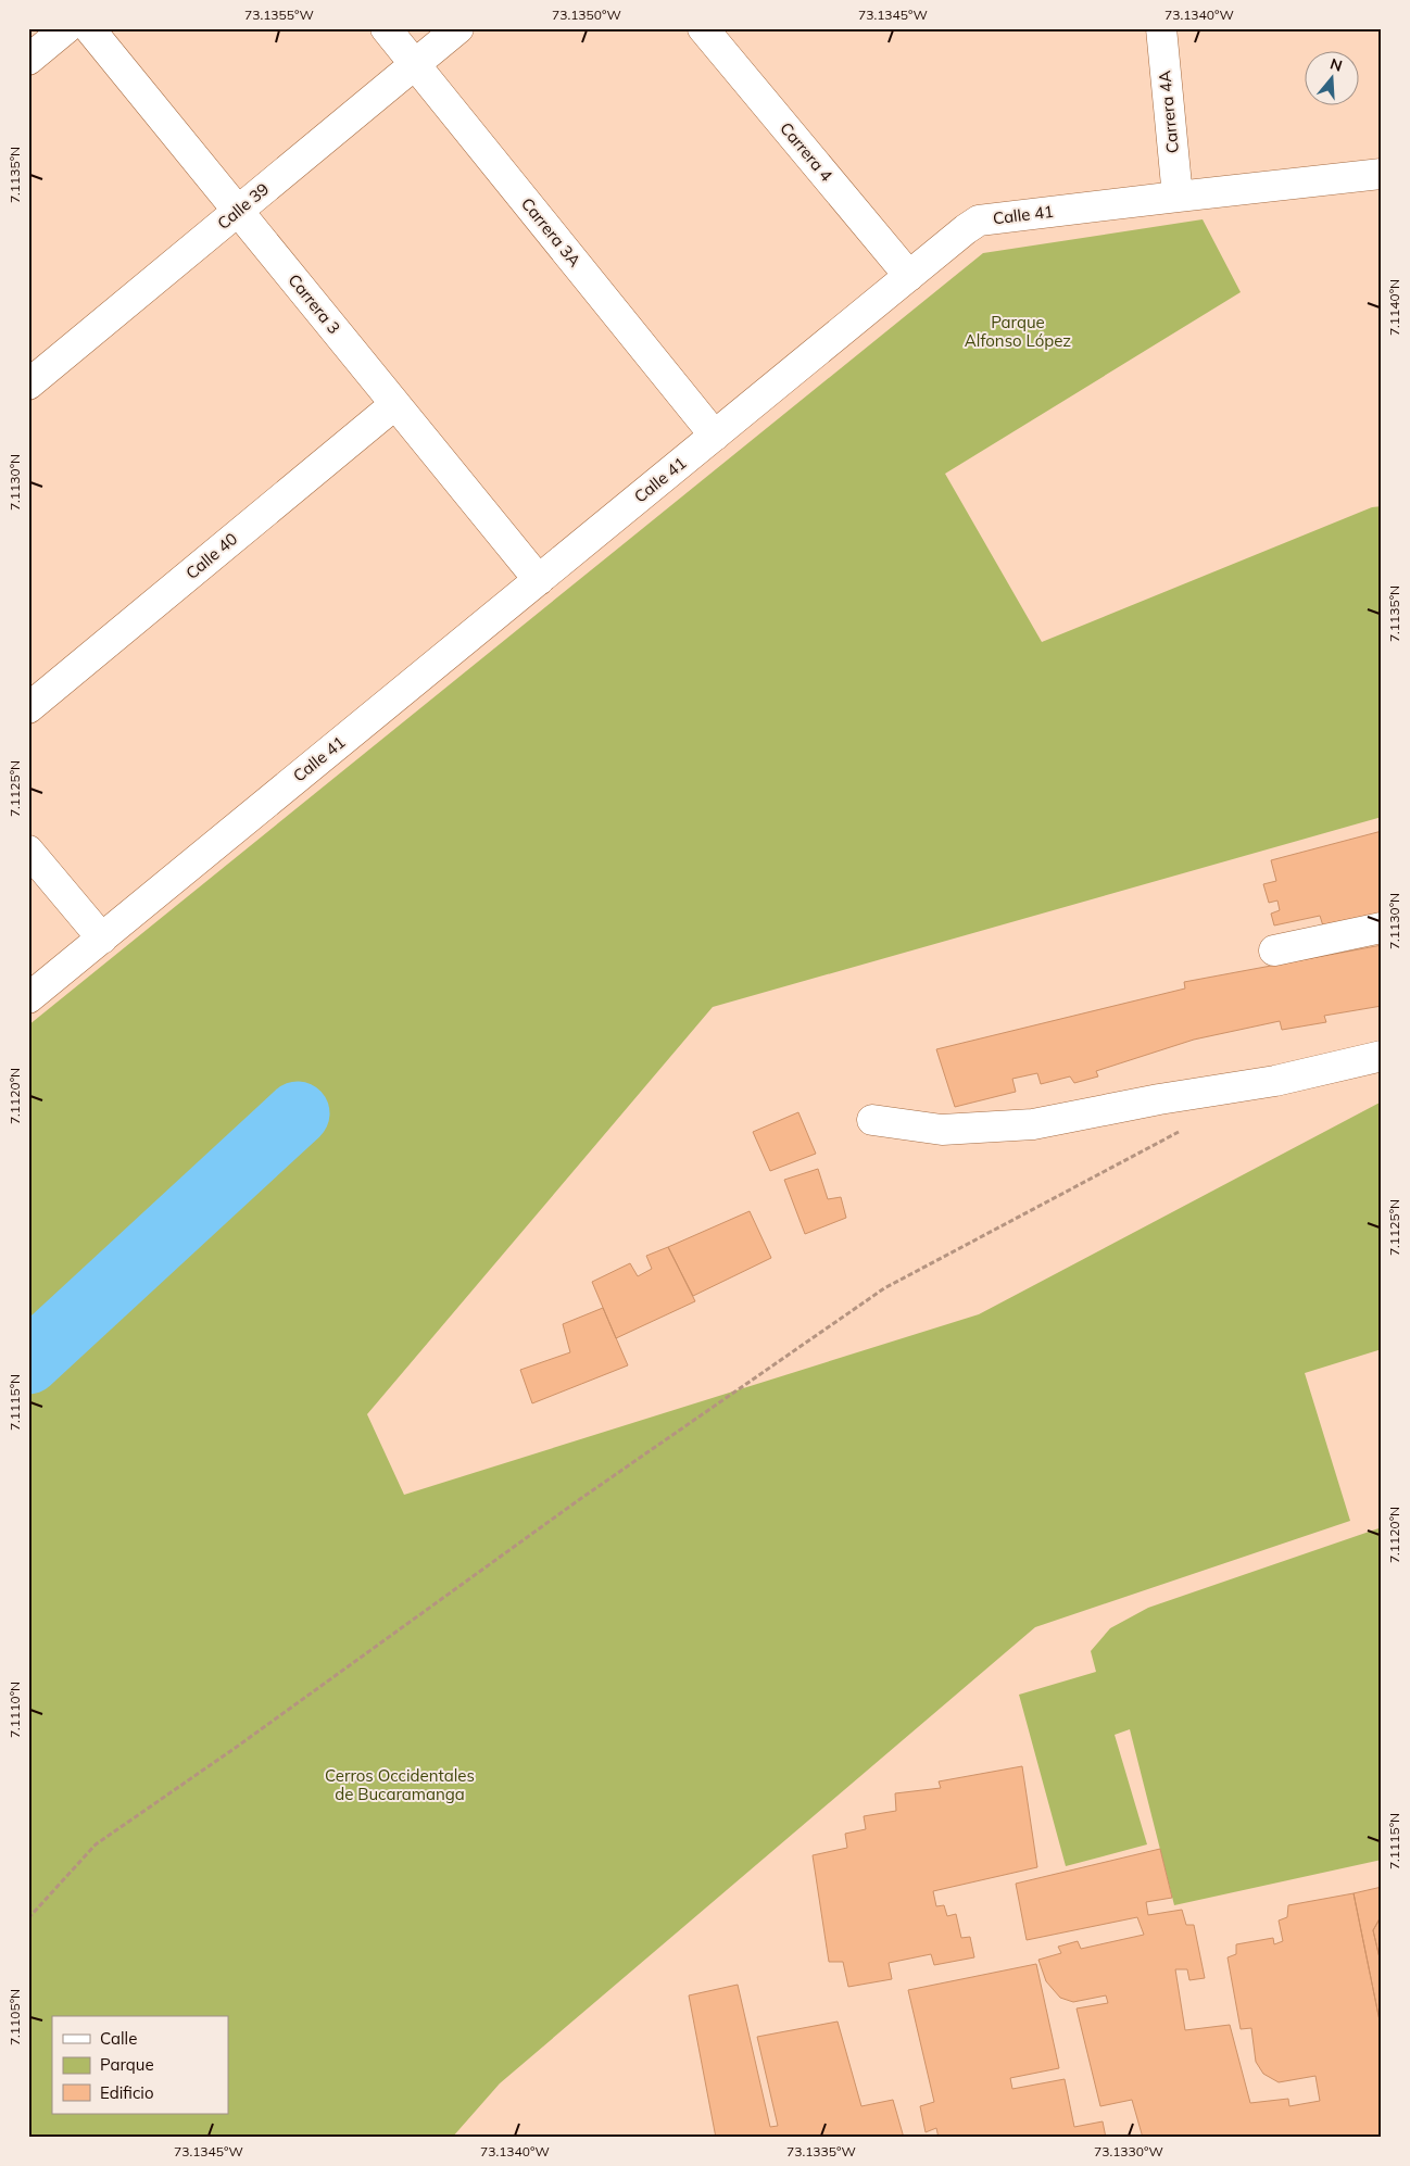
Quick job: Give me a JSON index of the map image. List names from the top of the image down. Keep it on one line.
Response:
{"streets":{"street":["Carrera 4A","Carrera 4","Calle 39","Calle 41","Carrera 3A","Carrera 3","Calle 40"]},"crossings":[["Carrera 4A","Calle 41"],["Carrera 4","Calle 41"],["Calle 39","Carrera 3A"],["Calle 39","Carrera 3"],["Calle 41","Carrera 3A"],["Calle 41","Carrera 3"],["Carrera 3","Calle 40"]],"parks":["Parque Alfonso López","Cerros Occidentales de Bucaramanga"],"legend":["Calle","Parque","Edificio"],"north":"top","coordinates":["73.1355°W","73.1350°W","73.1345°W","73.1340°W","7.1135°N","7.1140°N","7.1130°N","7.1125°N","7.1120°N","7.1115°N","7.1110°N","7.1105°N","73.1335°W","73.1330°W"]}
